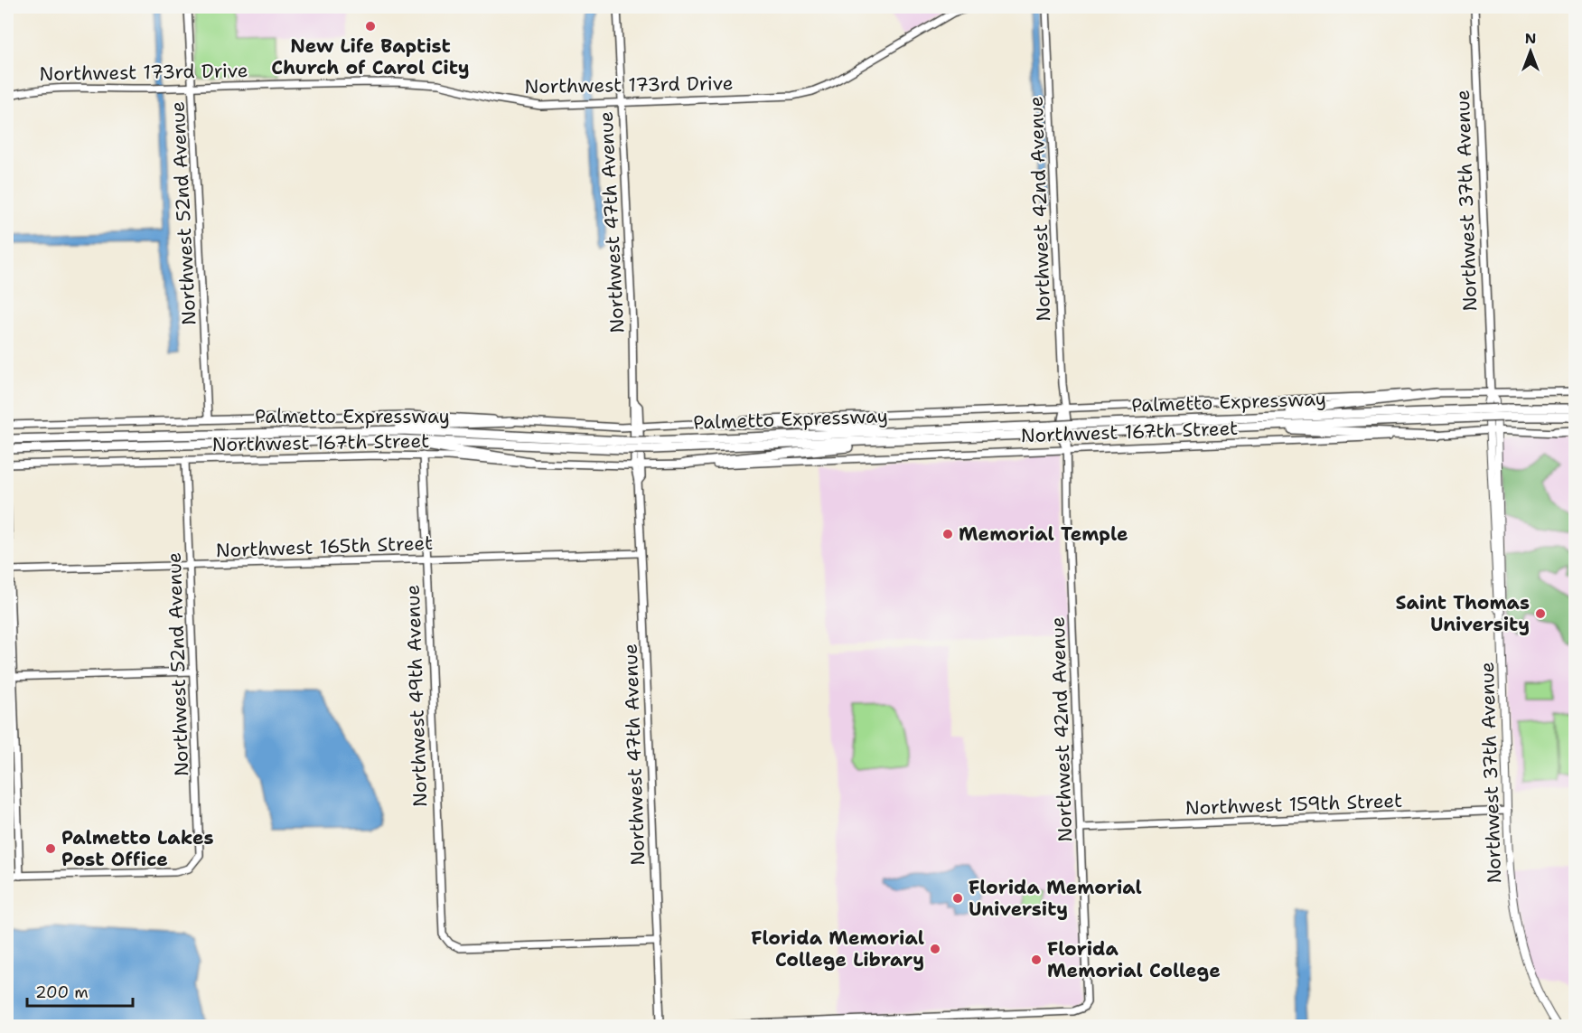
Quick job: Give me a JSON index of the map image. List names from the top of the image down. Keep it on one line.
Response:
{"streets":{"highway":["Palmetto Expressway"],"main road":["Northwest 37th Avenue"],"street":["Northwest 173rd Drive","Northwest 42nd Avenue","Northwest 52nd Avenue","Northwest 47th Avenue","Northwest 167th Street","Northwest 165th Street","Northwest 49th Avenue","Northwest 159th Street"]},"crossings":[["Northwest 173rd Drive","Northwest 52nd Avenue"],["Northwest 173rd Drive","Northwest 47th Avenue"],["Northwest 37th Avenue","Northwest 167th Street"],["Northwest 37th Avenue","Northwest 159th Street"],["Northwest 42nd Avenue","Northwest 167th Street"],["Northwest 42nd Avenue","Northwest 159th Street"],["Northwest 52nd Avenue","Northwest 167th Street"],["Northwest 52nd Avenue","Northwest 165th Street"],["Northwest 47th Avenue","Northwest 167th Street"],["Northwest 47th Avenue","Northwest 165th Street"],["Northwest 47th Avenue","Northwest 49th Avenue"],["Northwest 167th Street","Northwest 49th Avenue"],["Northwest 165th Street","Northwest 49th Avenue"]],"places":["New Life Baptist Church of Carol City","Memorial Temple","Saint Thomas University","Palmetto Lakes Post Office","Florida Memorial University","Florida Memorial College Library","Florida Memorial College"],"scale_bar":"200 m","north":"top"}
